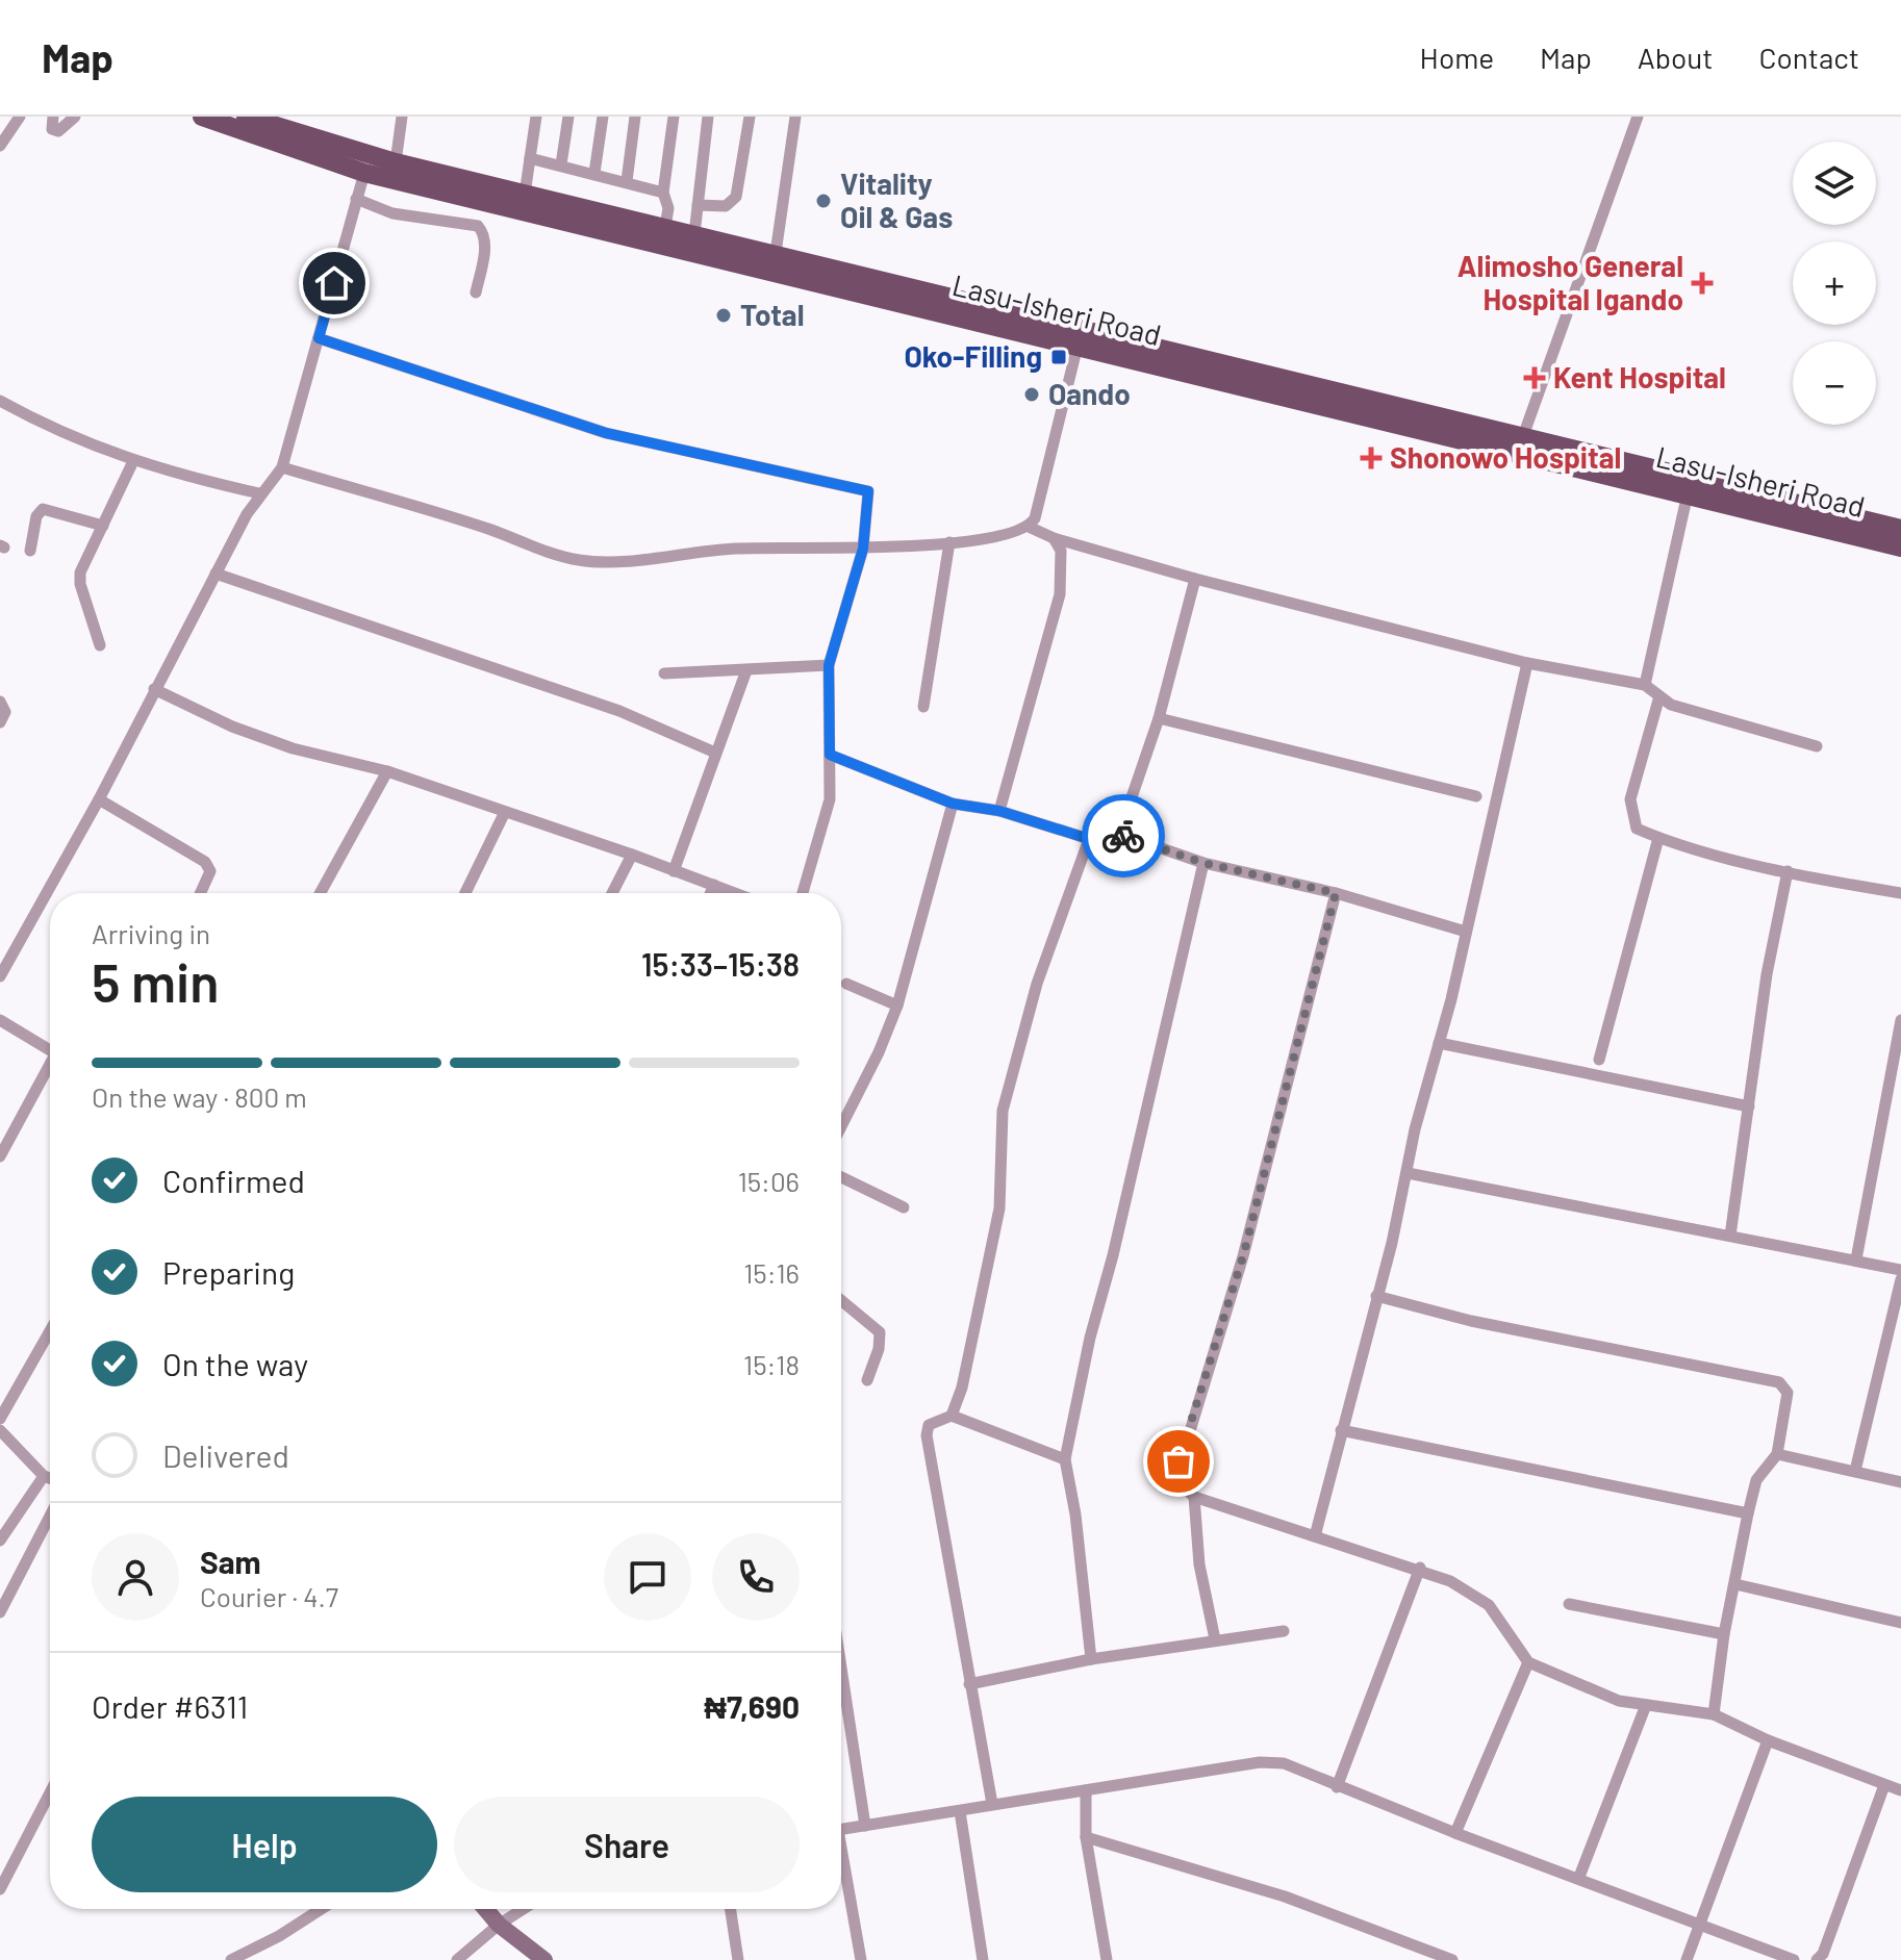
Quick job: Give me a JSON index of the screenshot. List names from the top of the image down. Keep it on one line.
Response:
{"streets":{"main road":["Lasu-Isheri Road"]},"places":{"other":["Vitality Oil & Gas","Total","Oando"],"health":["Alimosho General Hospital Igando","Kent Hospital","Shonowo Hospital"],"transit":["Oko-Filling"]},"page":{"header":"Map","nav":["Home","Map","About","Contact"],"map_buttons":["+","−"],"heading":["5 min","Arriving in","15:33–15:38"],"panel":["Sam","Courier · 4.7","Order #6311","₦7,690"],"bar":"On the way · 800 m","list":[["Confirmed","15:06"],["Preparing","15:16"],["On the way","15:18"],"Delivered"],"buttons":["Help","Share"]}}
